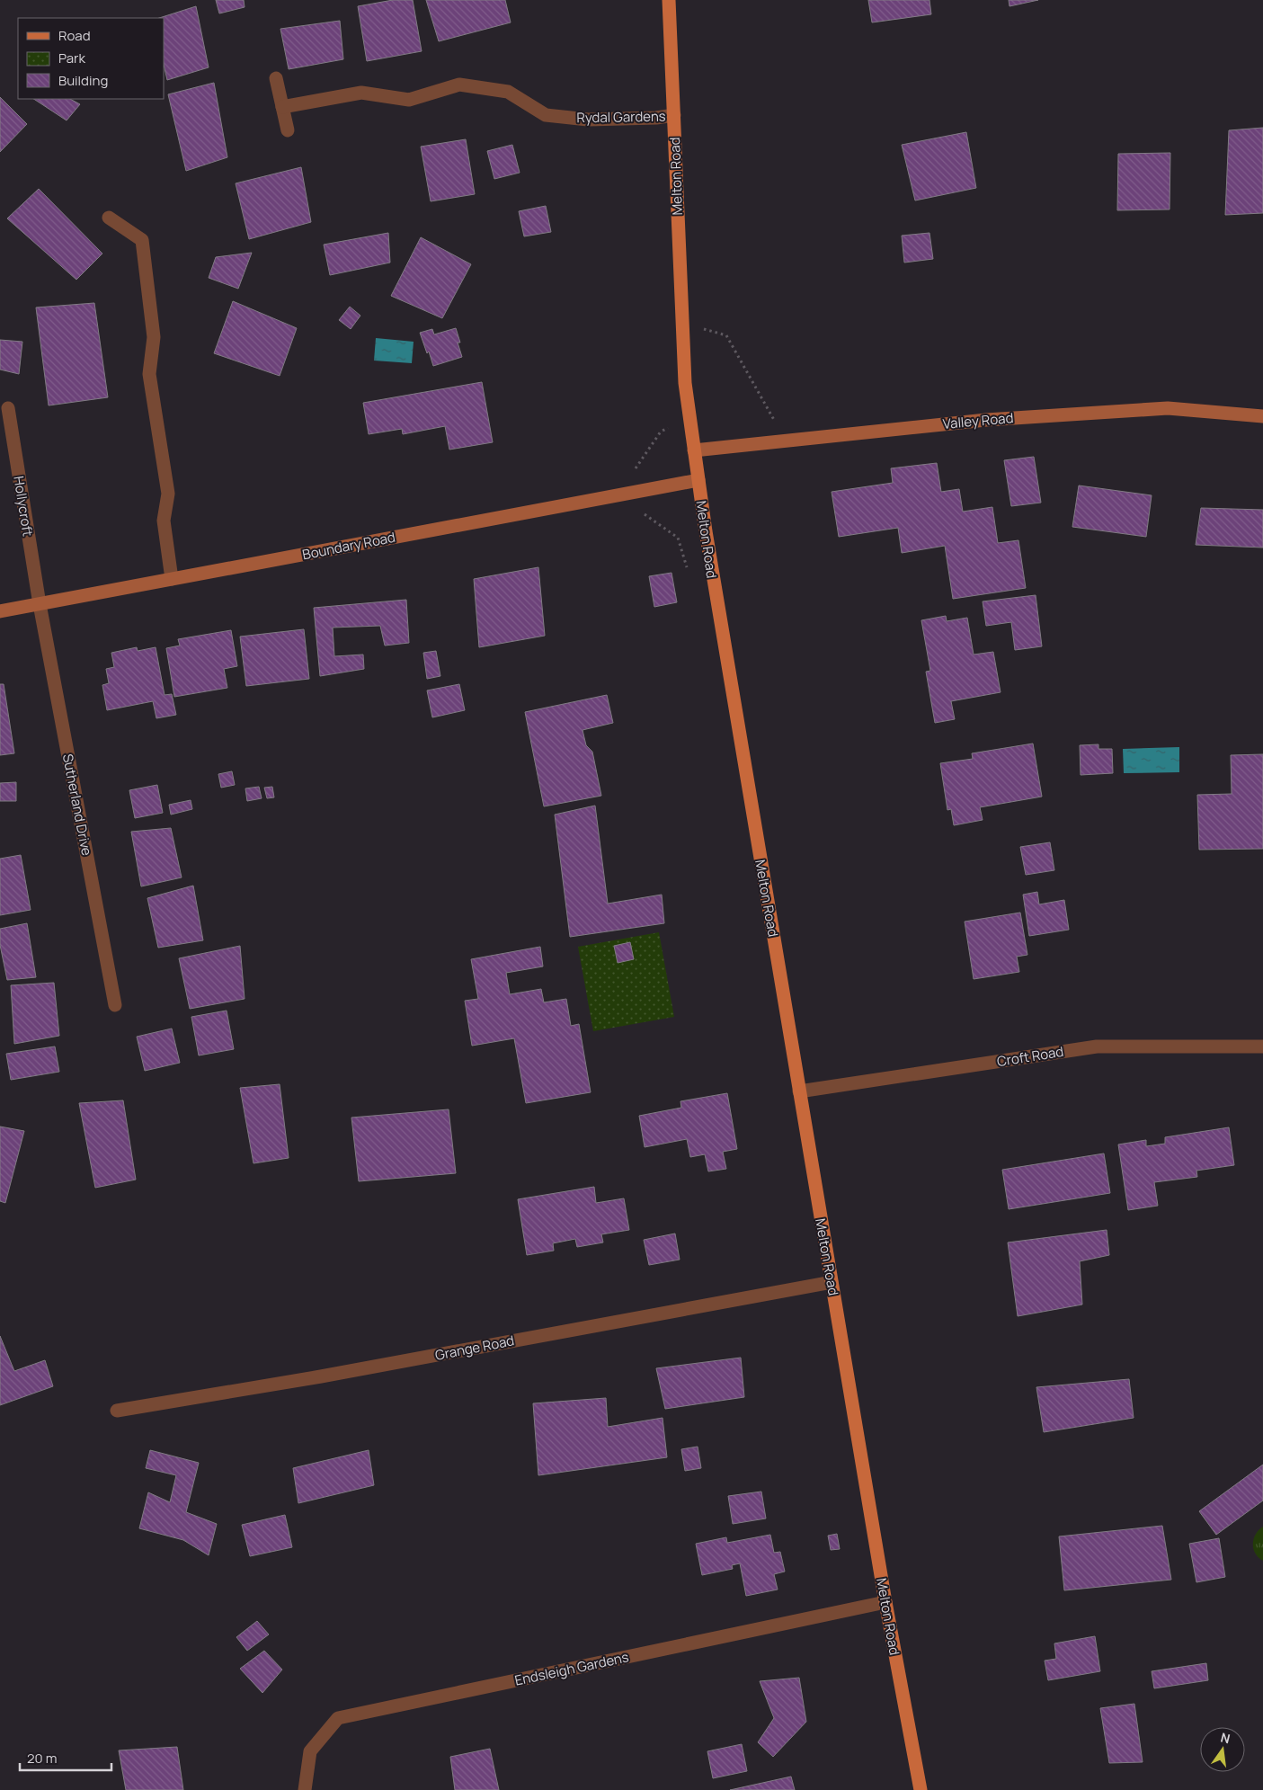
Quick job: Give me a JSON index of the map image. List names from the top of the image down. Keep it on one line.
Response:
{"streets":{"main road":["Melton Road"],"street":["Rydal Gardens","Valley Road","Hollycroft","Boundary Road","Sutherland Drive","Croft Road","Grange Road","Endsleigh Gardens"]},"crossings":[["Rydal Gardens","Melton Road"],["Melton Road","Valley Road"],["Melton Road","Boundary Road"],["Melton Road","Croft Road"],["Melton Road","Grange Road"],["Melton Road","Endsleigh Gardens"],["Hollycroft","Boundary Road"],["Hollycroft","Sutherland Drive"],["Boundary Road","Sutherland Drive"]],"legend":["Road","Park","Building"],"scale_bar":"20 m","north":"top"}
